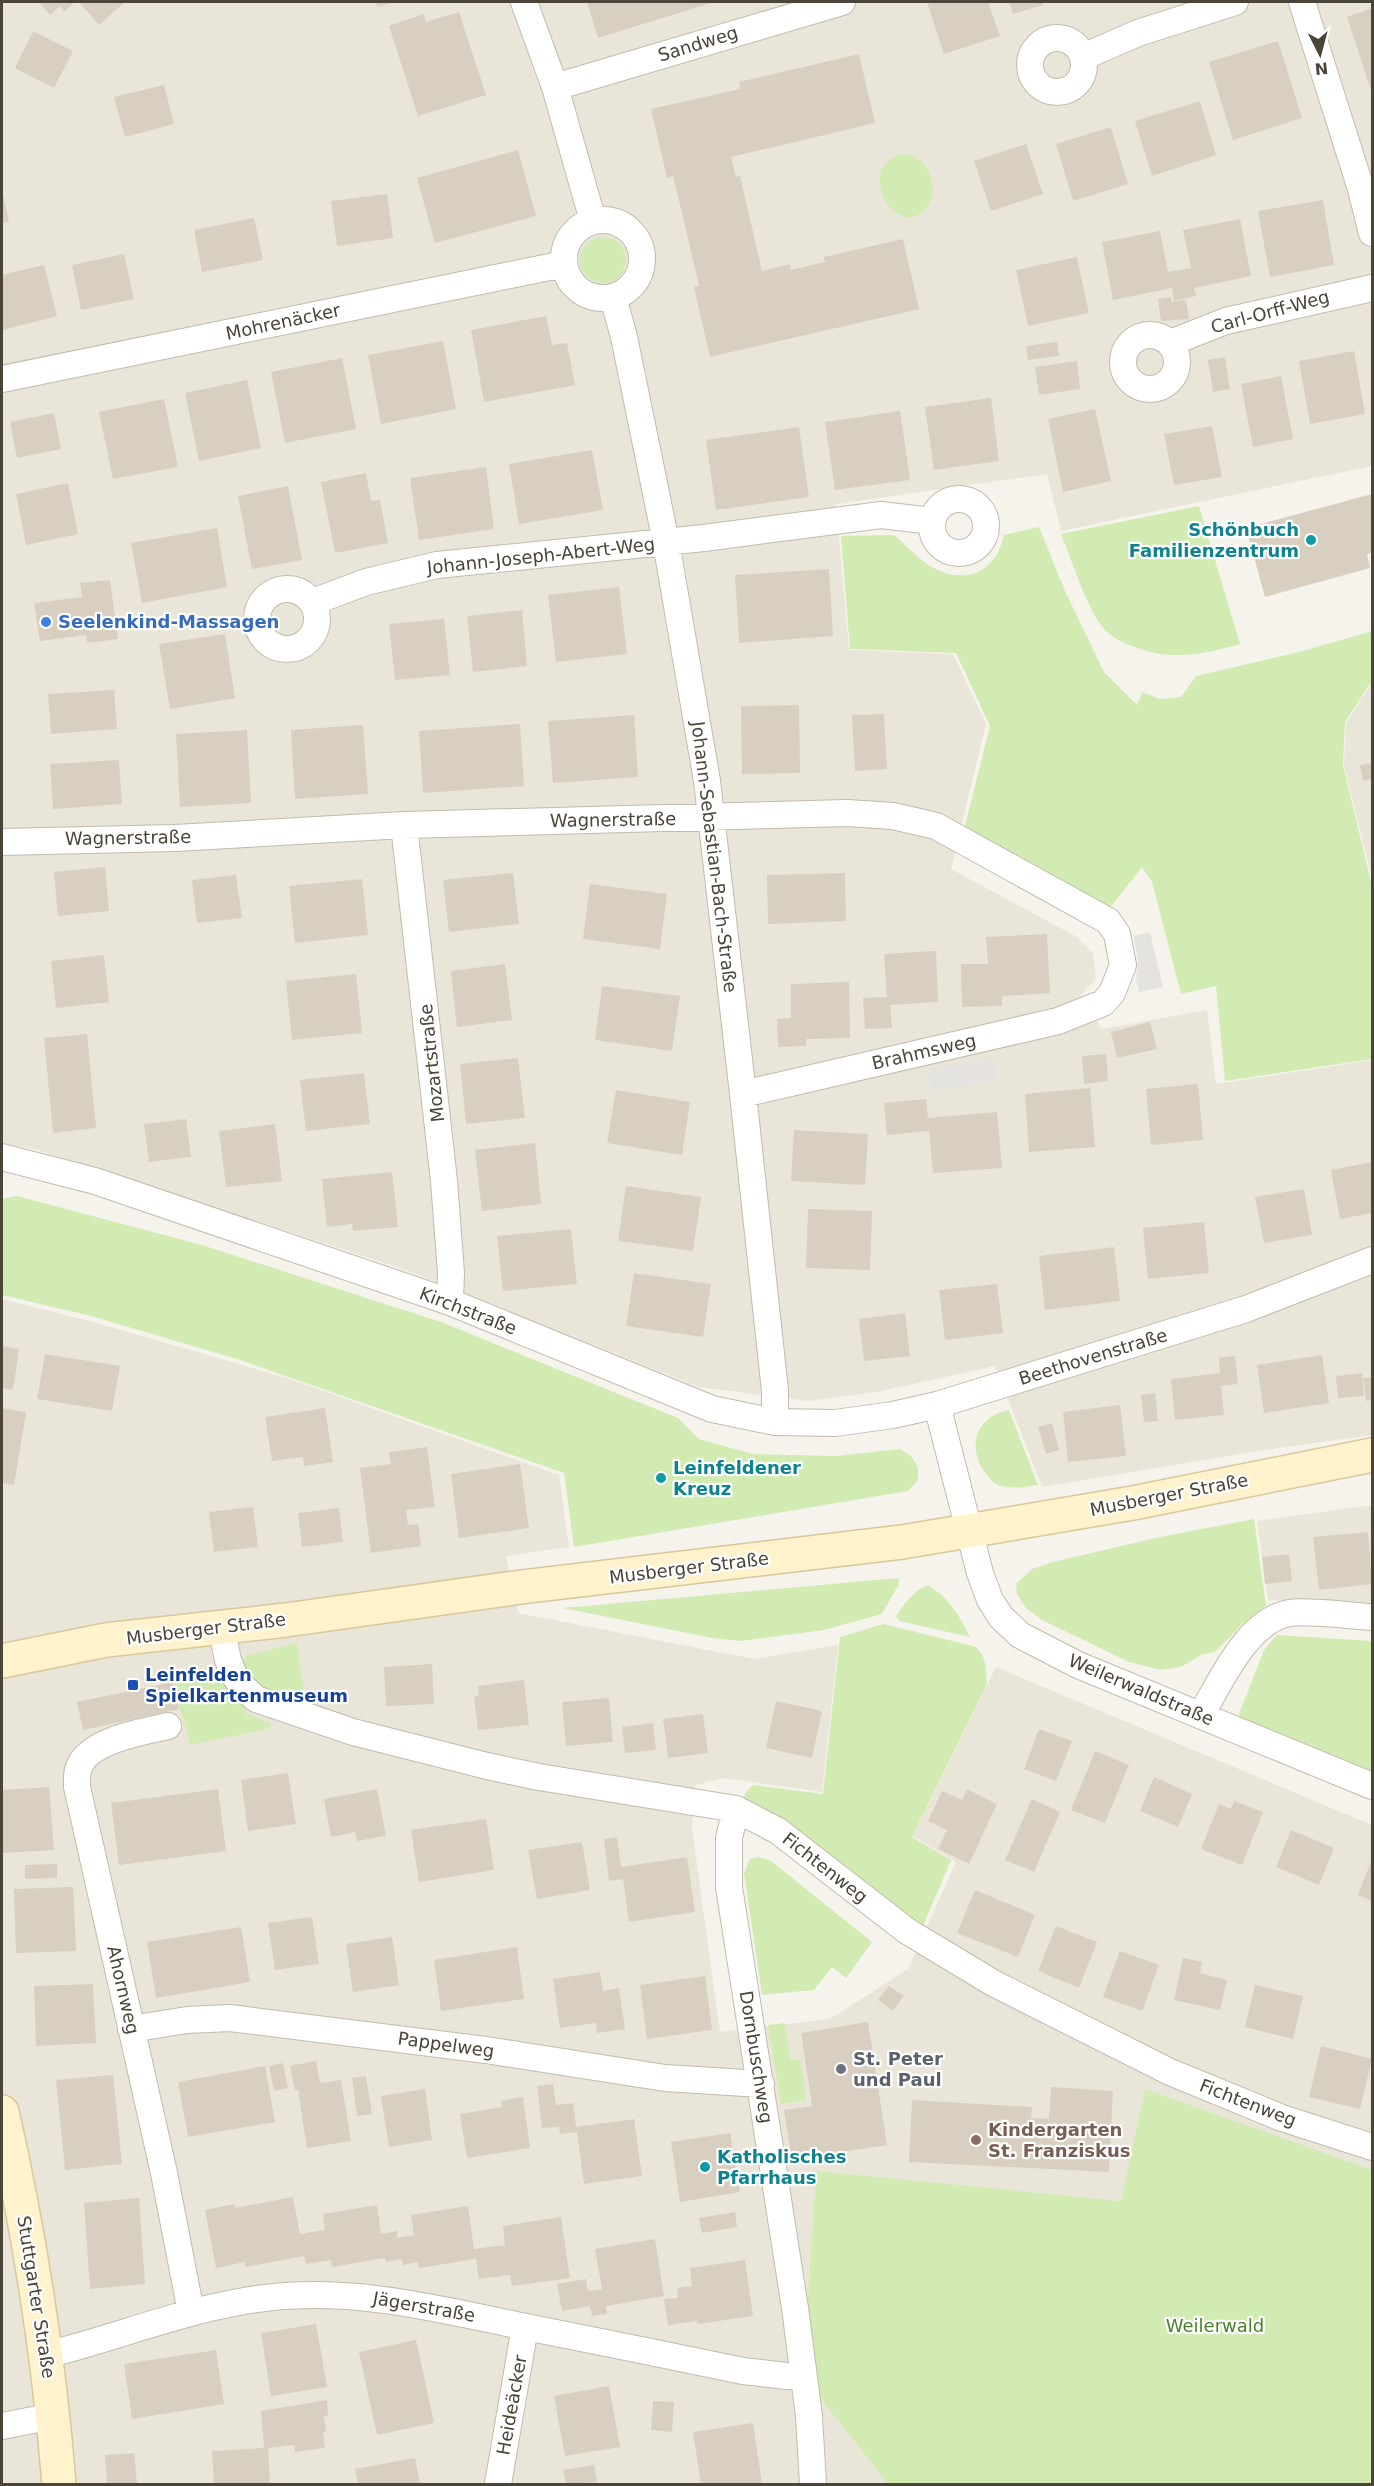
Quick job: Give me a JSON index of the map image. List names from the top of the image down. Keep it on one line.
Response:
{"streets":{"main road":["Musberger Straße","Stuttgarter Straße"],"street":["Sandweg","Carl-Orff-Weg","Mohrenäcker","Johann-Joseph-Abert-Weg","Wagnerstraße","Johann-Sebastian-Bach-Straße","Brahmsweg","Mozartstraße","Kirchstraße","Beethovenstraße","Weilerwaldstraße","Fichtenweg","Ahornweg","Pappelweg","Dornbuschweg","Jägerstraße","Heideäcker"]},"crossings":[["Mohrenäcker","Johann-Sebastian-Bach-Straße"],["Johann-Joseph-Abert-Weg","Johann-Sebastian-Bach-Straße"],["Wagnerstraße","Johann-Sebastian-Bach-Straße"],["Wagnerstraße","Brahmsweg"],["Wagnerstraße","Mozartstraße"],["Johann-Sebastian-Bach-Straße","Brahmsweg"],["Johann-Sebastian-Bach-Straße","Kirchstraße"],["Mozartstraße","Kirchstraße"],["Kirchstraße","Beethovenstraße"],["Musberger Straße","Weilerwaldstraße"],["Musberger Straße","Fichtenweg"],["Fichtenweg","Dornbuschweg"],["Ahornweg","Pappelweg"],["Ahornweg","Jägerstraße"],["Pappelweg","Dornbuschweg"],["Dornbuschweg","Jägerstraße"],["Stuttgarter Straße","Jägerstraße"],["Jägerstraße","Heideäcker"]],"parks":["Weilerwald"],"places":{"other":["Schönbuch Familienzentrum","Seelenkind-Massagen","Leinfeldener Kreuz","St. Peter und Paul","Kindergarten St. Franziskus","Katholisches Pfarrhaus"],"transit":["Leinfelden Spielkartenmuseum"]},"north":"bottom"}
